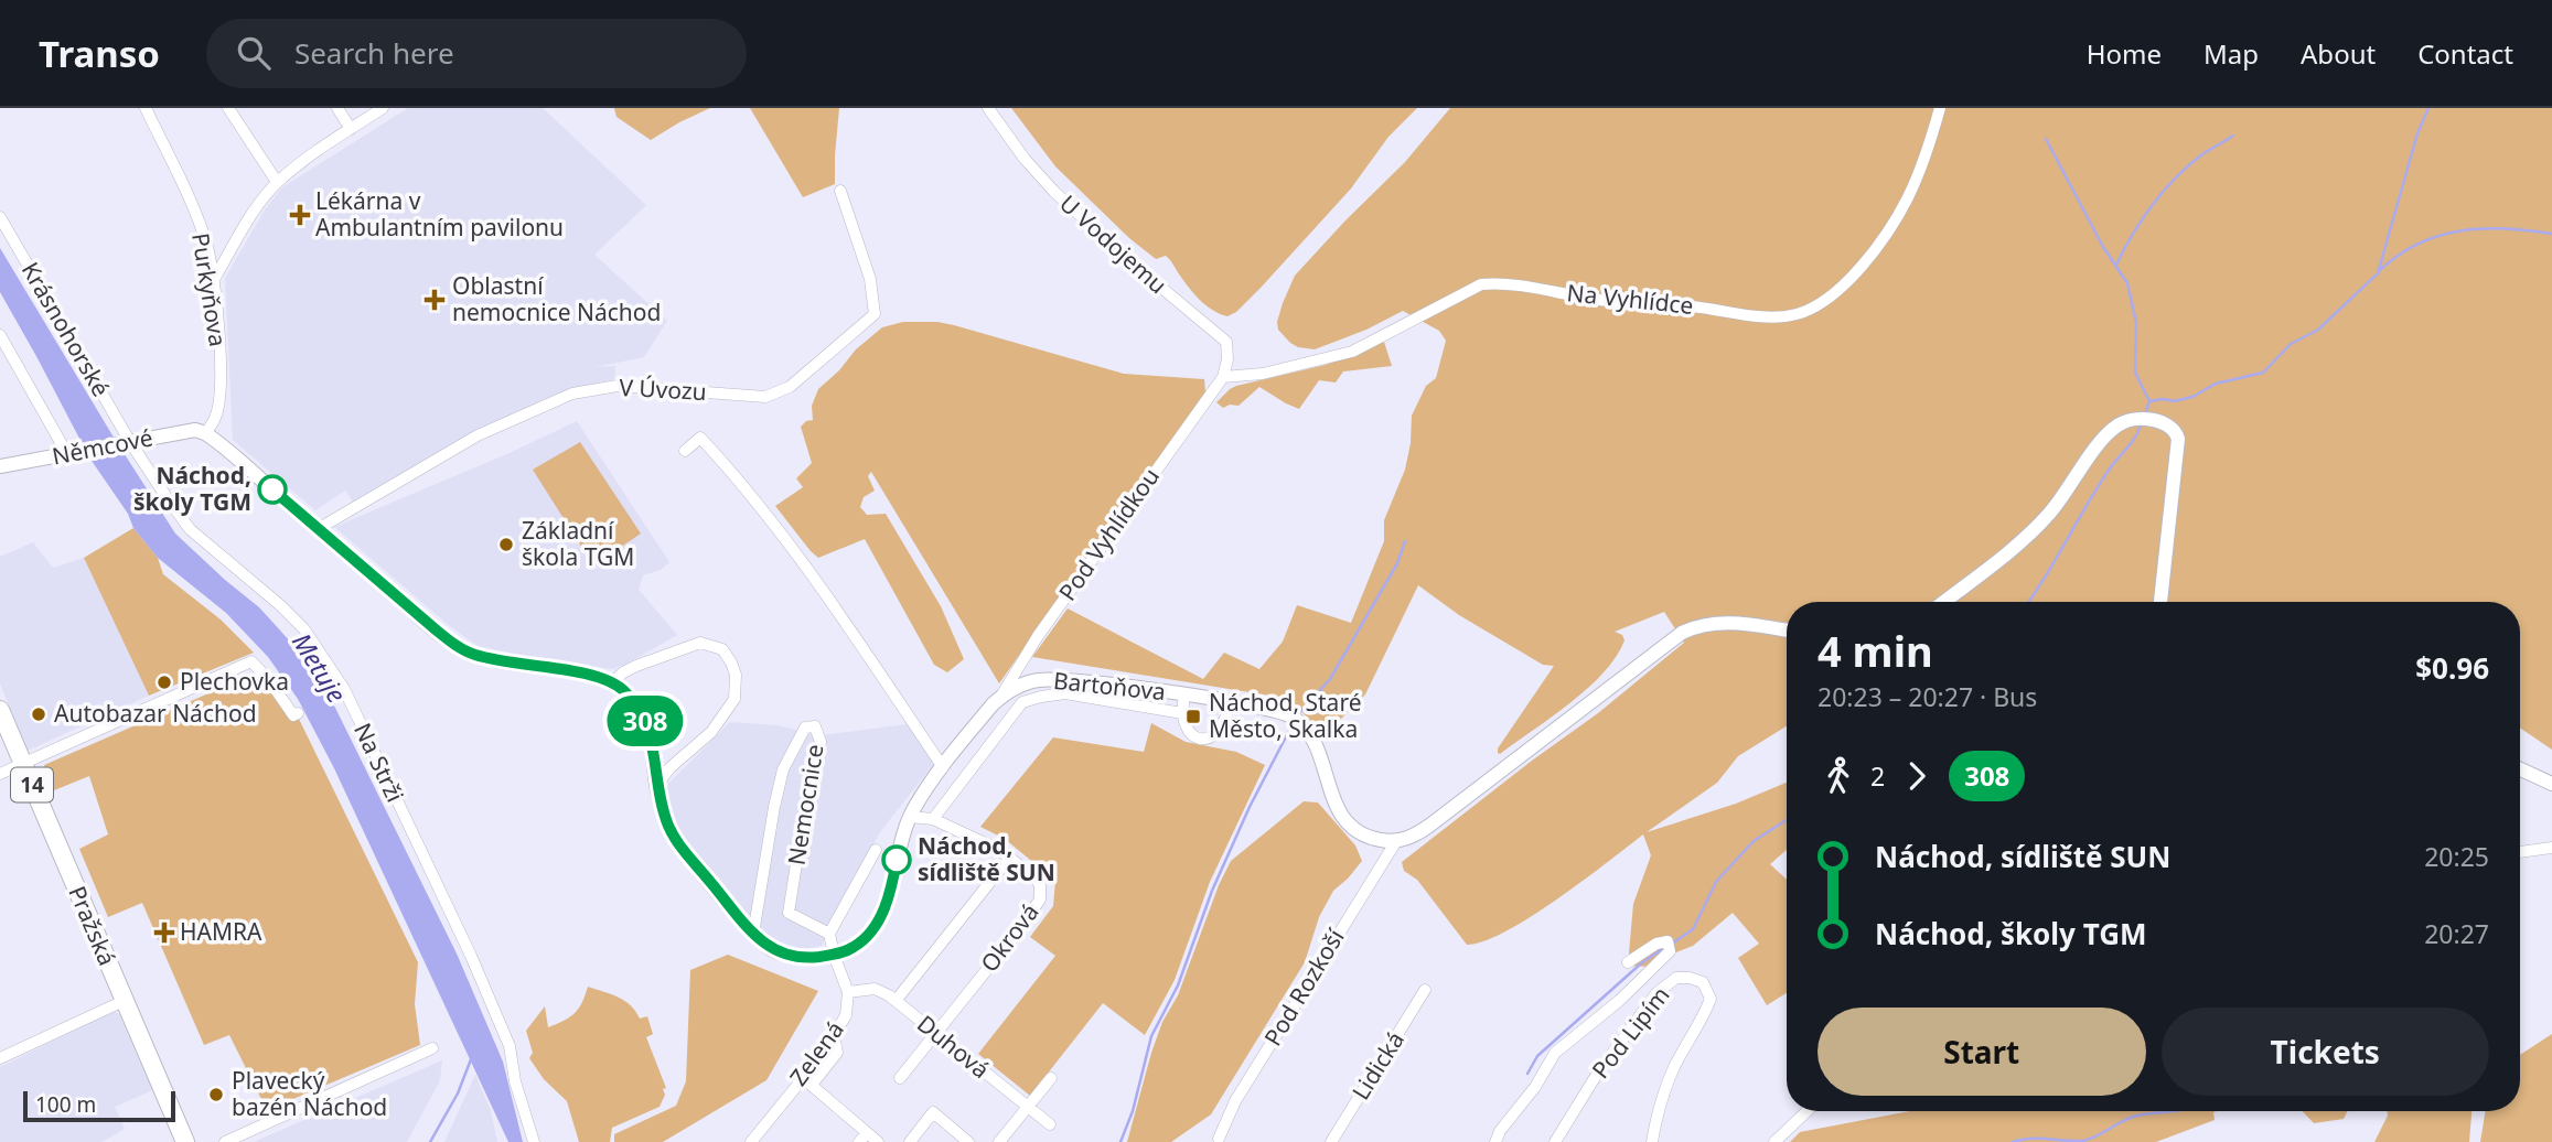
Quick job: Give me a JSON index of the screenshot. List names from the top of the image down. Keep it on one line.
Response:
{"streets":{"main road":["14","Pražská"],"street":["U Vodojemu","Purkyňova","Na Vyhlídce","Krásnohorské","V Úvozu","Němcové","Pod Vyhlídkou","Bartoňova","Na Strži","Nemocnice","Okrová","Pod Rozkoší","Pod Lipím","Duhová","Zelená","Lidická"]},"crossings":[["U Vodojemu","Na Vyhlídce"],["U Vodojemu","Pod Vyhlídkou"],["Purkyňova","Němcové"],["Na Vyhlídce","Pod Vyhlídkou"],["Krásnohorské","Němcové"],["Krásnohorské","Na Strži"],["Němcové","Na Strži"],["Pod Vyhlídkou","Bartoňova"],["Bartoňova","Nemocnice"],["Bartoňova","Okrová"],["Bartoňova","Pod Rozkoší"],["Bartoňova","Zelená"],["Nemocnice","Zelená"],["Okrová","Duhová"],["Duhová","Zelená"]],"water":["Metuje"],"places":{"health":["Lékárna v Ambulantním pavilonu","Oblastní nemocnice Náchod","HAMRA"],"other":["Náchod, školy TGM","Základní škola TGM","Plechovka","Autobazar Náchod","Náchod, sídliště SUN","Plavecký bazén Náchod"],"transit":["Náchod, Staré Město, Skalka"]},"lines":["bus line 308"],"scale_bar":"100 m","page":{"header":"Transo","search":"Search here","nav":["Home","Map","About","Contact"],"on_map":"308","heading":["4 min","20:23 – 20:27 · Bus","$0.96"],"legs":["2","308"],"list":[{"name":"Náchod, sídliště SUN","value":"20:25"},{"name":"Náchod, školy TGM","value":"20:27"}],"buttons":["Start","Tickets"],"scale":"100 m"}}
